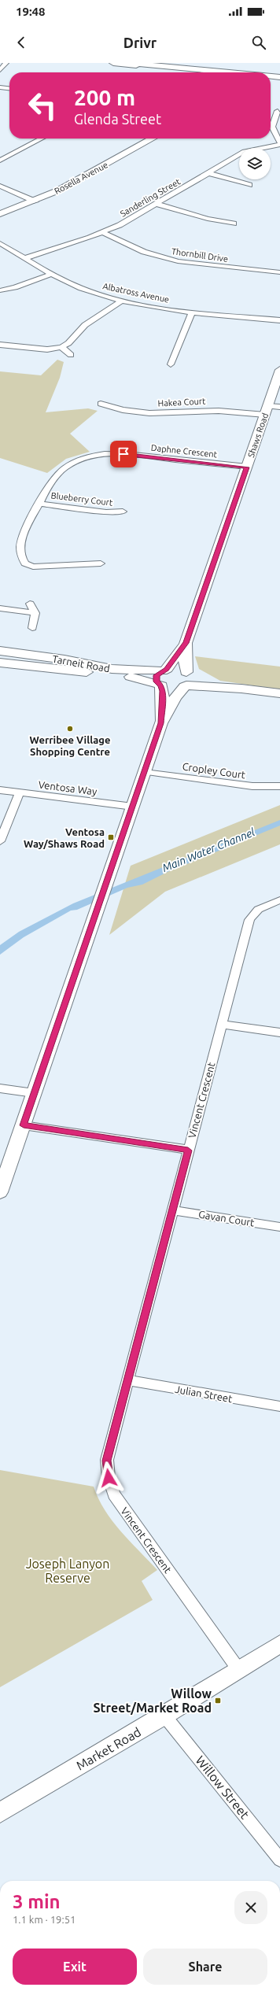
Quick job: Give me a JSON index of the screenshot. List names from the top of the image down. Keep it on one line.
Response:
{"streets":{"street":["Rosella Avenue","Sanderling Street","Thornbill Drive","Albatross Avenue","Hakea Court","Shaws Road","Daphne Crescent","Blueberry Court","Tarneit Road","Cropley Court","Ventosa Way","Vincent Crescent","Gavan Court","Julian Street","Market Road","Willow Street"]},"crossings":[["Sanderling Street","Thornbill Drive"],["Sanderling Street","Albatross Avenue"],["Hakea Court","Shaws Road"],["Shaws Road","Daphne Crescent"],["Shaws Road","Tarneit Road"],["Daphne Crescent","Blueberry Court"],["Vincent Crescent","Gavan Court"],["Vincent Crescent","Julian Street"],["Vincent Crescent","Market Road"],["Market Road","Willow Street"]],"water":["Main Water Channel"],"parks":["Joseph Lanyon Reserve"],"places":{"other":["Werribee Village Shopping Centre"],"transit":["Ventosa Way/Shaws Road","Willow Street/Market Road"]},"page":{"status":"19:48","header":"Drivr","turn":["200 m","Glenda Street"],"heading":["3 min","1.1 km · 19:51"],"buttons":["Exit","Share"]}}
